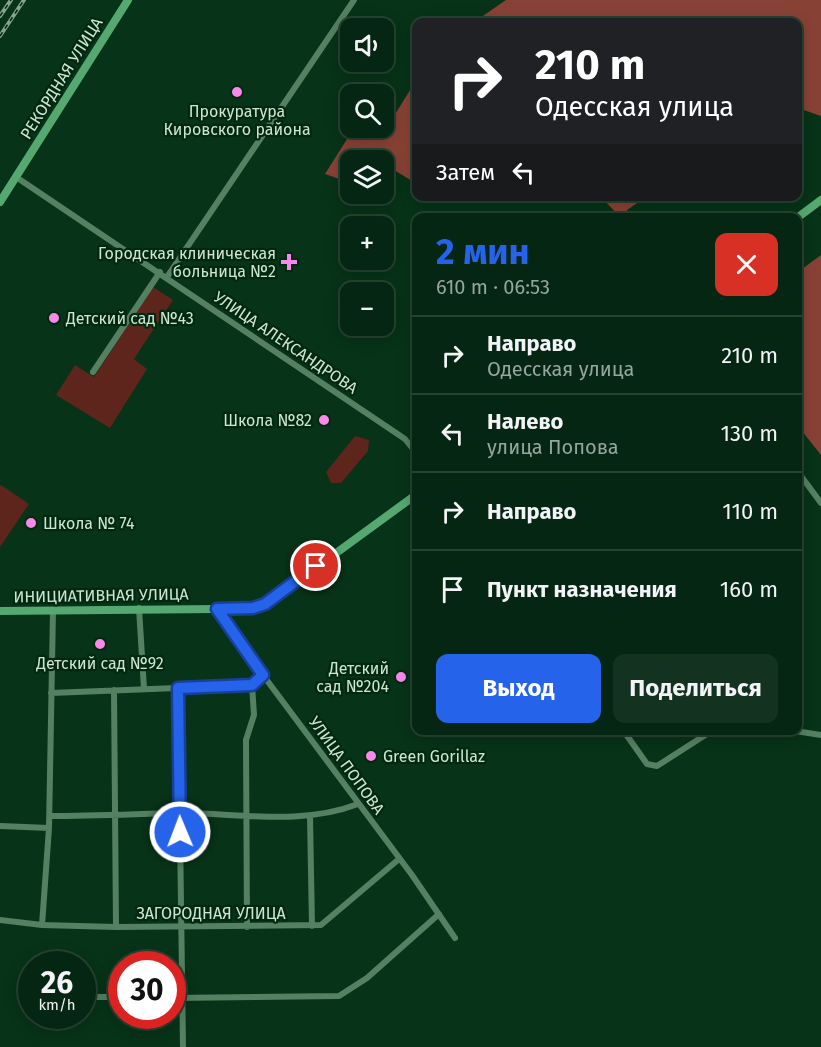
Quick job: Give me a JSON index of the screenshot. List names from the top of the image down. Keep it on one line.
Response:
{"streets":{"main road":["РЕКОРДНАЯ УЛИЦА","ИНИЦИАТИВНАЯ УЛИЦА"],"street":["УЛИЦА АЛЕКСАНДРОВА","УЛИЦА ПОПОВА","ЗАГОРОДНАЯ УЛИЦА"]},"crossings":[["РЕКОРДНАЯ УЛИЦА","УЛИЦА АЛЕКСАНДРОВА"],["ИНИЦИАТИВНАЯ УЛИЦА","УЛИЦА ПОПОВА"],["УЛИЦА ПОПОВА","ЗАГОРОДНАЯ УЛИЦА"]],"places":{"other":["Прокуратура Кировского района","Детский сад №43","Школа №82","Школа № 74","Детский сад №92","Детский сад №204","Green Gorillaz"],"health":["Городская клиническая больница №2"]},"page":{"map_buttons":["+","−"],"turn":["210 m","Одесская улица"],"then":"Затем","heading":["2 мин","610 m · 06:53"],"list":[{"name":"Направо","note":"Одесская улица","value":"210 m"},{"name":"Налево","note":"улица Попова","value":"130 m"},{"name":"Направо","value":"110 m"},{"name":"Пункт назначения","value":"160 m"}],"buttons":["Выход","Поделиться"],"speed":"26 km/h","limit":"30"}}
